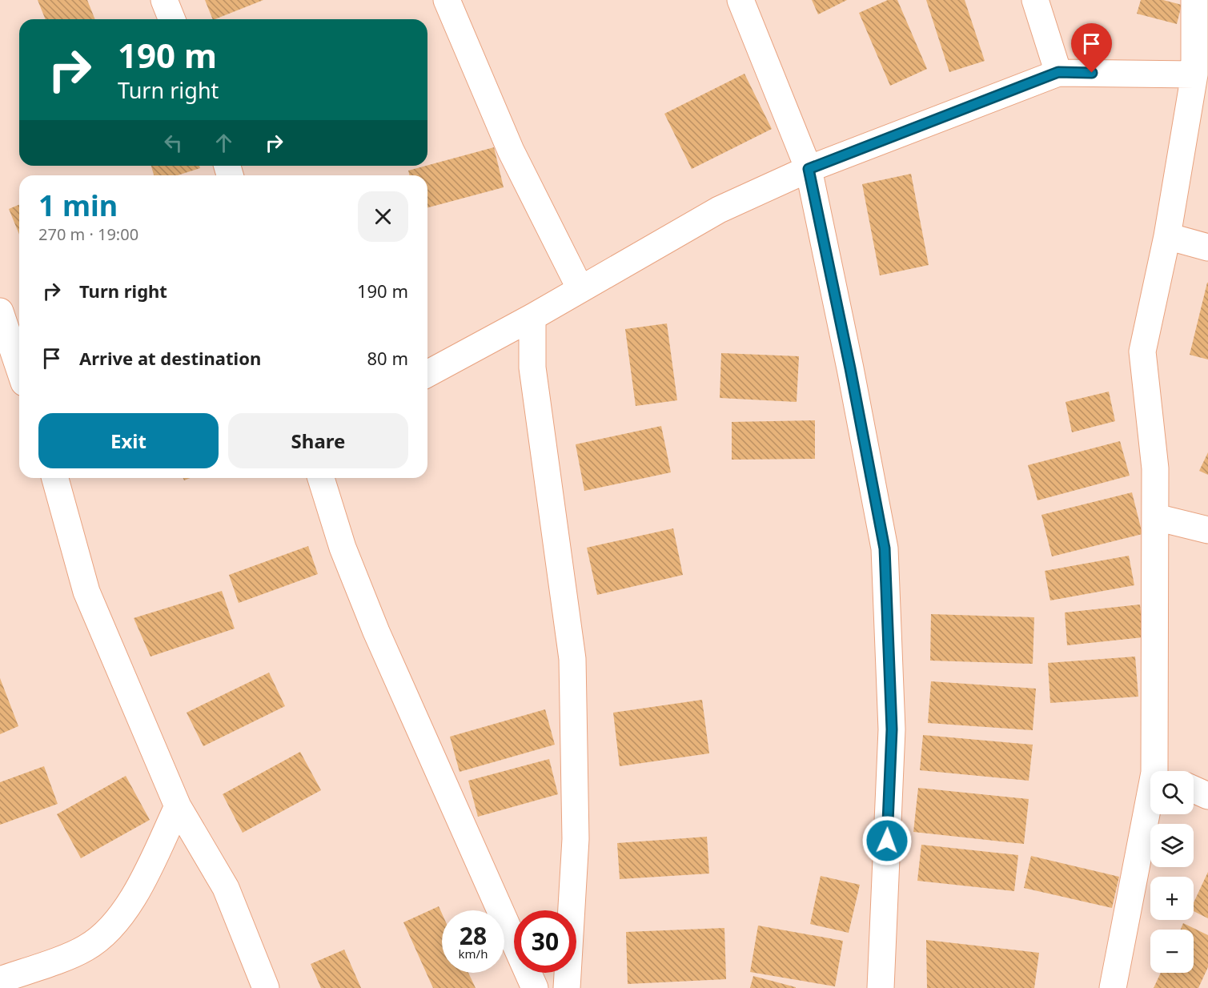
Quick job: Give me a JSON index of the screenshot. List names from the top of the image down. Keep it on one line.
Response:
{"page":{"turn":["190 m","Turn right"],"heading":["1 min","270 m · 19:00"],"list":[{"name":"Turn right","value":"190 m"},{"name":"Arrive at destination","value":"80 m"}],"buttons":["Exit","Share"],"map_buttons":["+","−"],"speed":"28 km/h","limit":"30"}}
